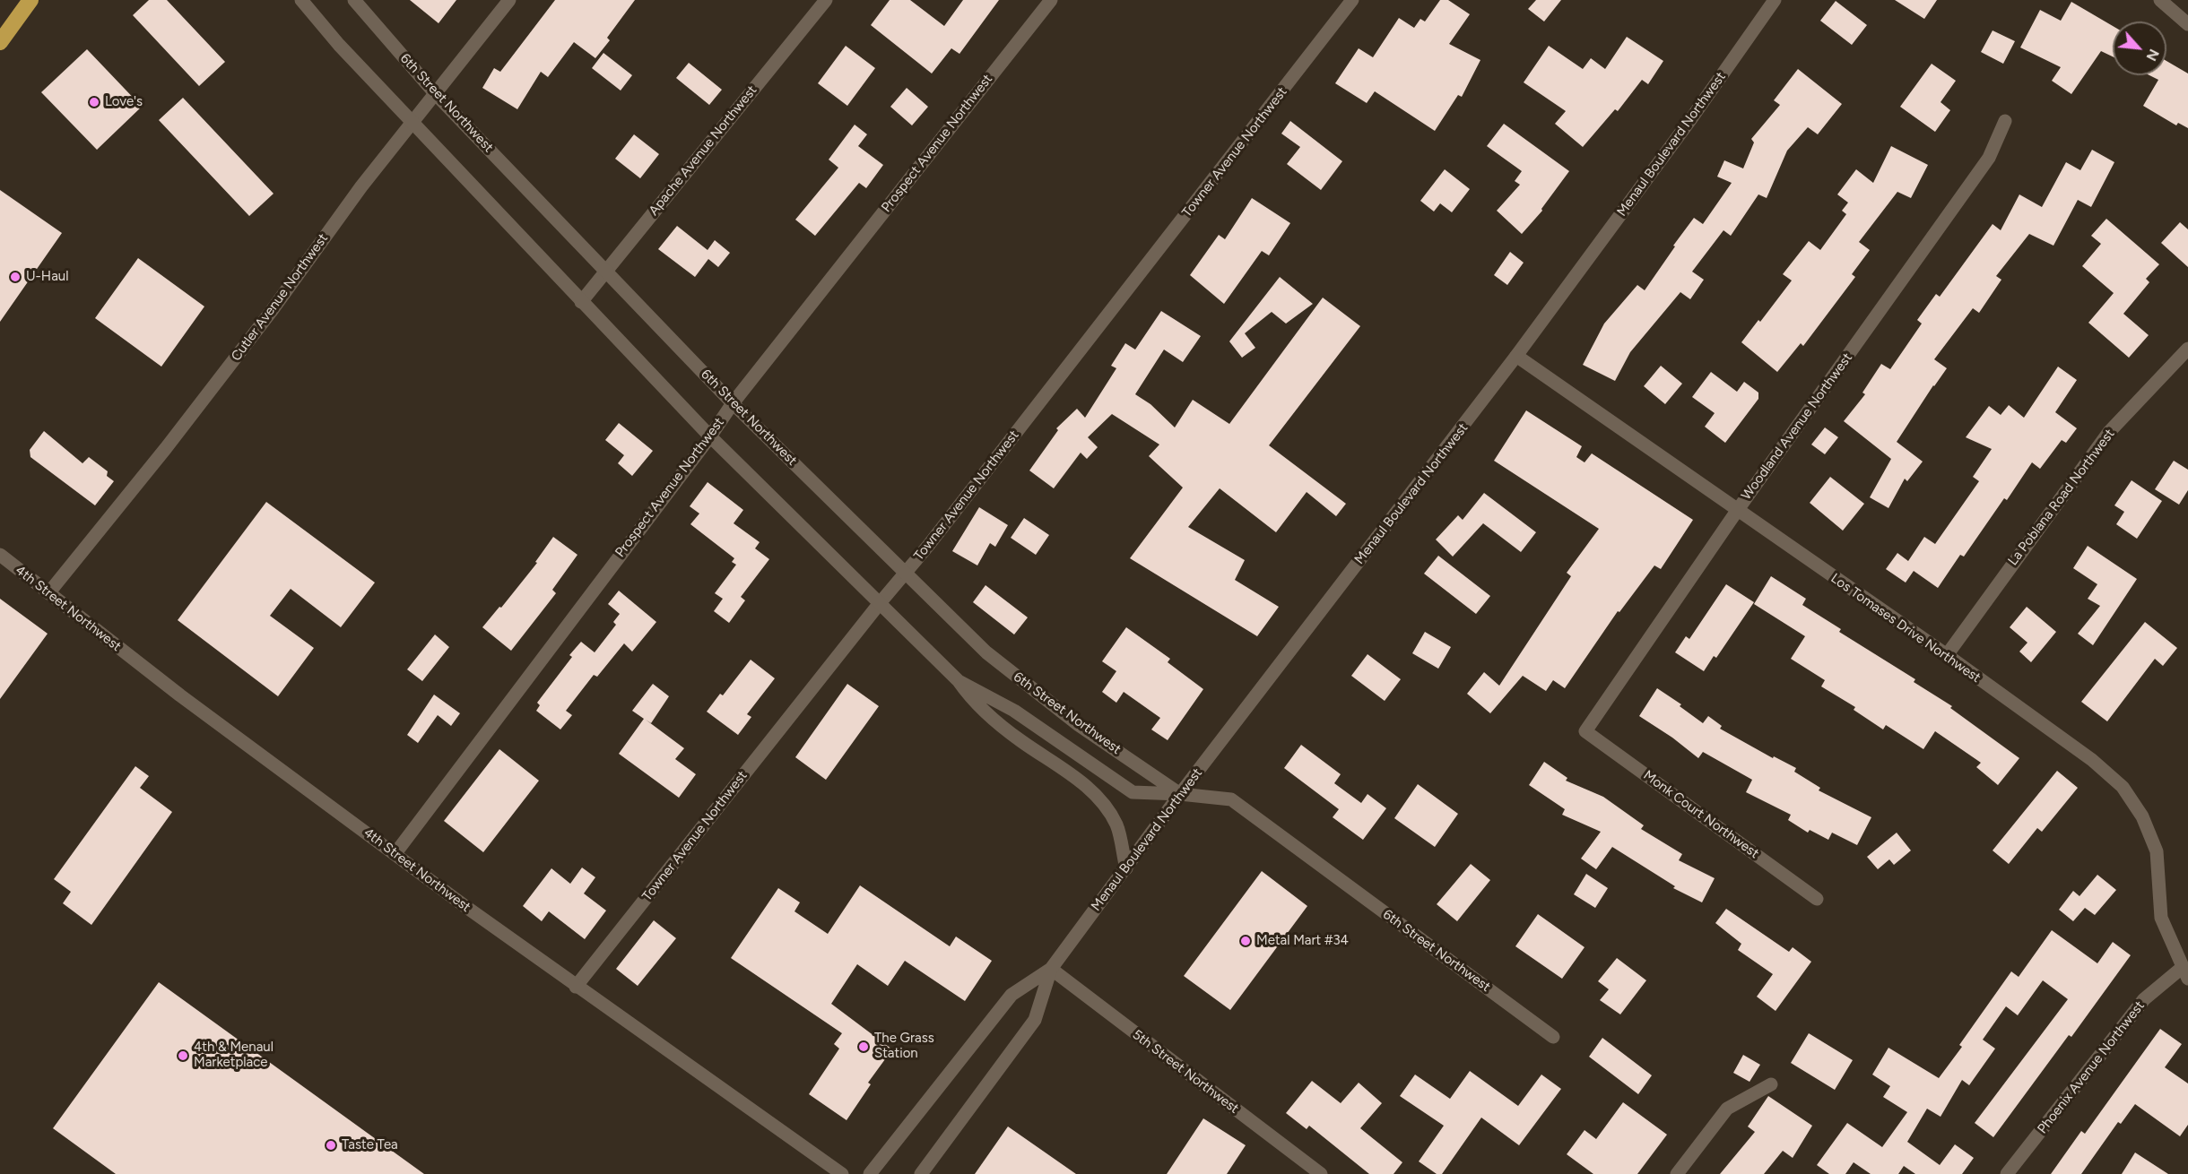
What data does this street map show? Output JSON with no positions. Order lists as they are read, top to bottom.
{
  "streets": {
    "street": [
      "6th Street Northwest",
      "Prospect Avenue Northwest",
      "Menaul Boulevard Northwest",
      "Apache Avenue Northwest",
      "Towner Avenue Northwest",
      "Cutler Avenue Northwest",
      "Woodland Avenue Northwest",
      "La Poblana Road Northwest",
      "4th Street Northwest",
      "Los Tomases Drive Northwest",
      "Monk Court Northwest",
      "Phoenix Avenue Northwest",
      "5th Street Northwest"
    ]
  },
  "crossings": [
    ["6th Street Northwest", "Prospect Avenue Northwest"],
    ["6th Street Northwest", "Menaul Boulevard Northwest"],
    ["6th Street Northwest", "Apache Avenue Northwest"],
    ["6th Street Northwest", "Towner Avenue Northwest"],
    ["6th Street Northwest", "Cutler Avenue Northwest"],
    ["Prospect Avenue Northwest", "4th Street Northwest"],
    ["Menaul Boulevard Northwest", "Los Tomases Drive Northwest"],
    ["Menaul Boulevard Northwest", "5th Street Northwest"],
    ["Towner Avenue Northwest", "4th Street Northwest"],
    ["Cutler Avenue Northwest", "4th Street Northwest"],
    ["Woodland Avenue Northwest", "Los Tomases Drive Northwest"],
    ["Woodland Avenue Northwest", "Monk Court Northwest"],
    ["La Poblana Road Northwest", "Los Tomases Drive Northwest"],
    ["Los Tomases Drive Northwest", "Phoenix Avenue Northwest"]
  ],
  "places": [
    "Love's",
    "U-Haul",
    "Metal Mart #34",
    "The Grass Station",
    "4th & Menaul Marketplace",
    "Taste Tea"
  ],
  "north": "bottom right"
}
